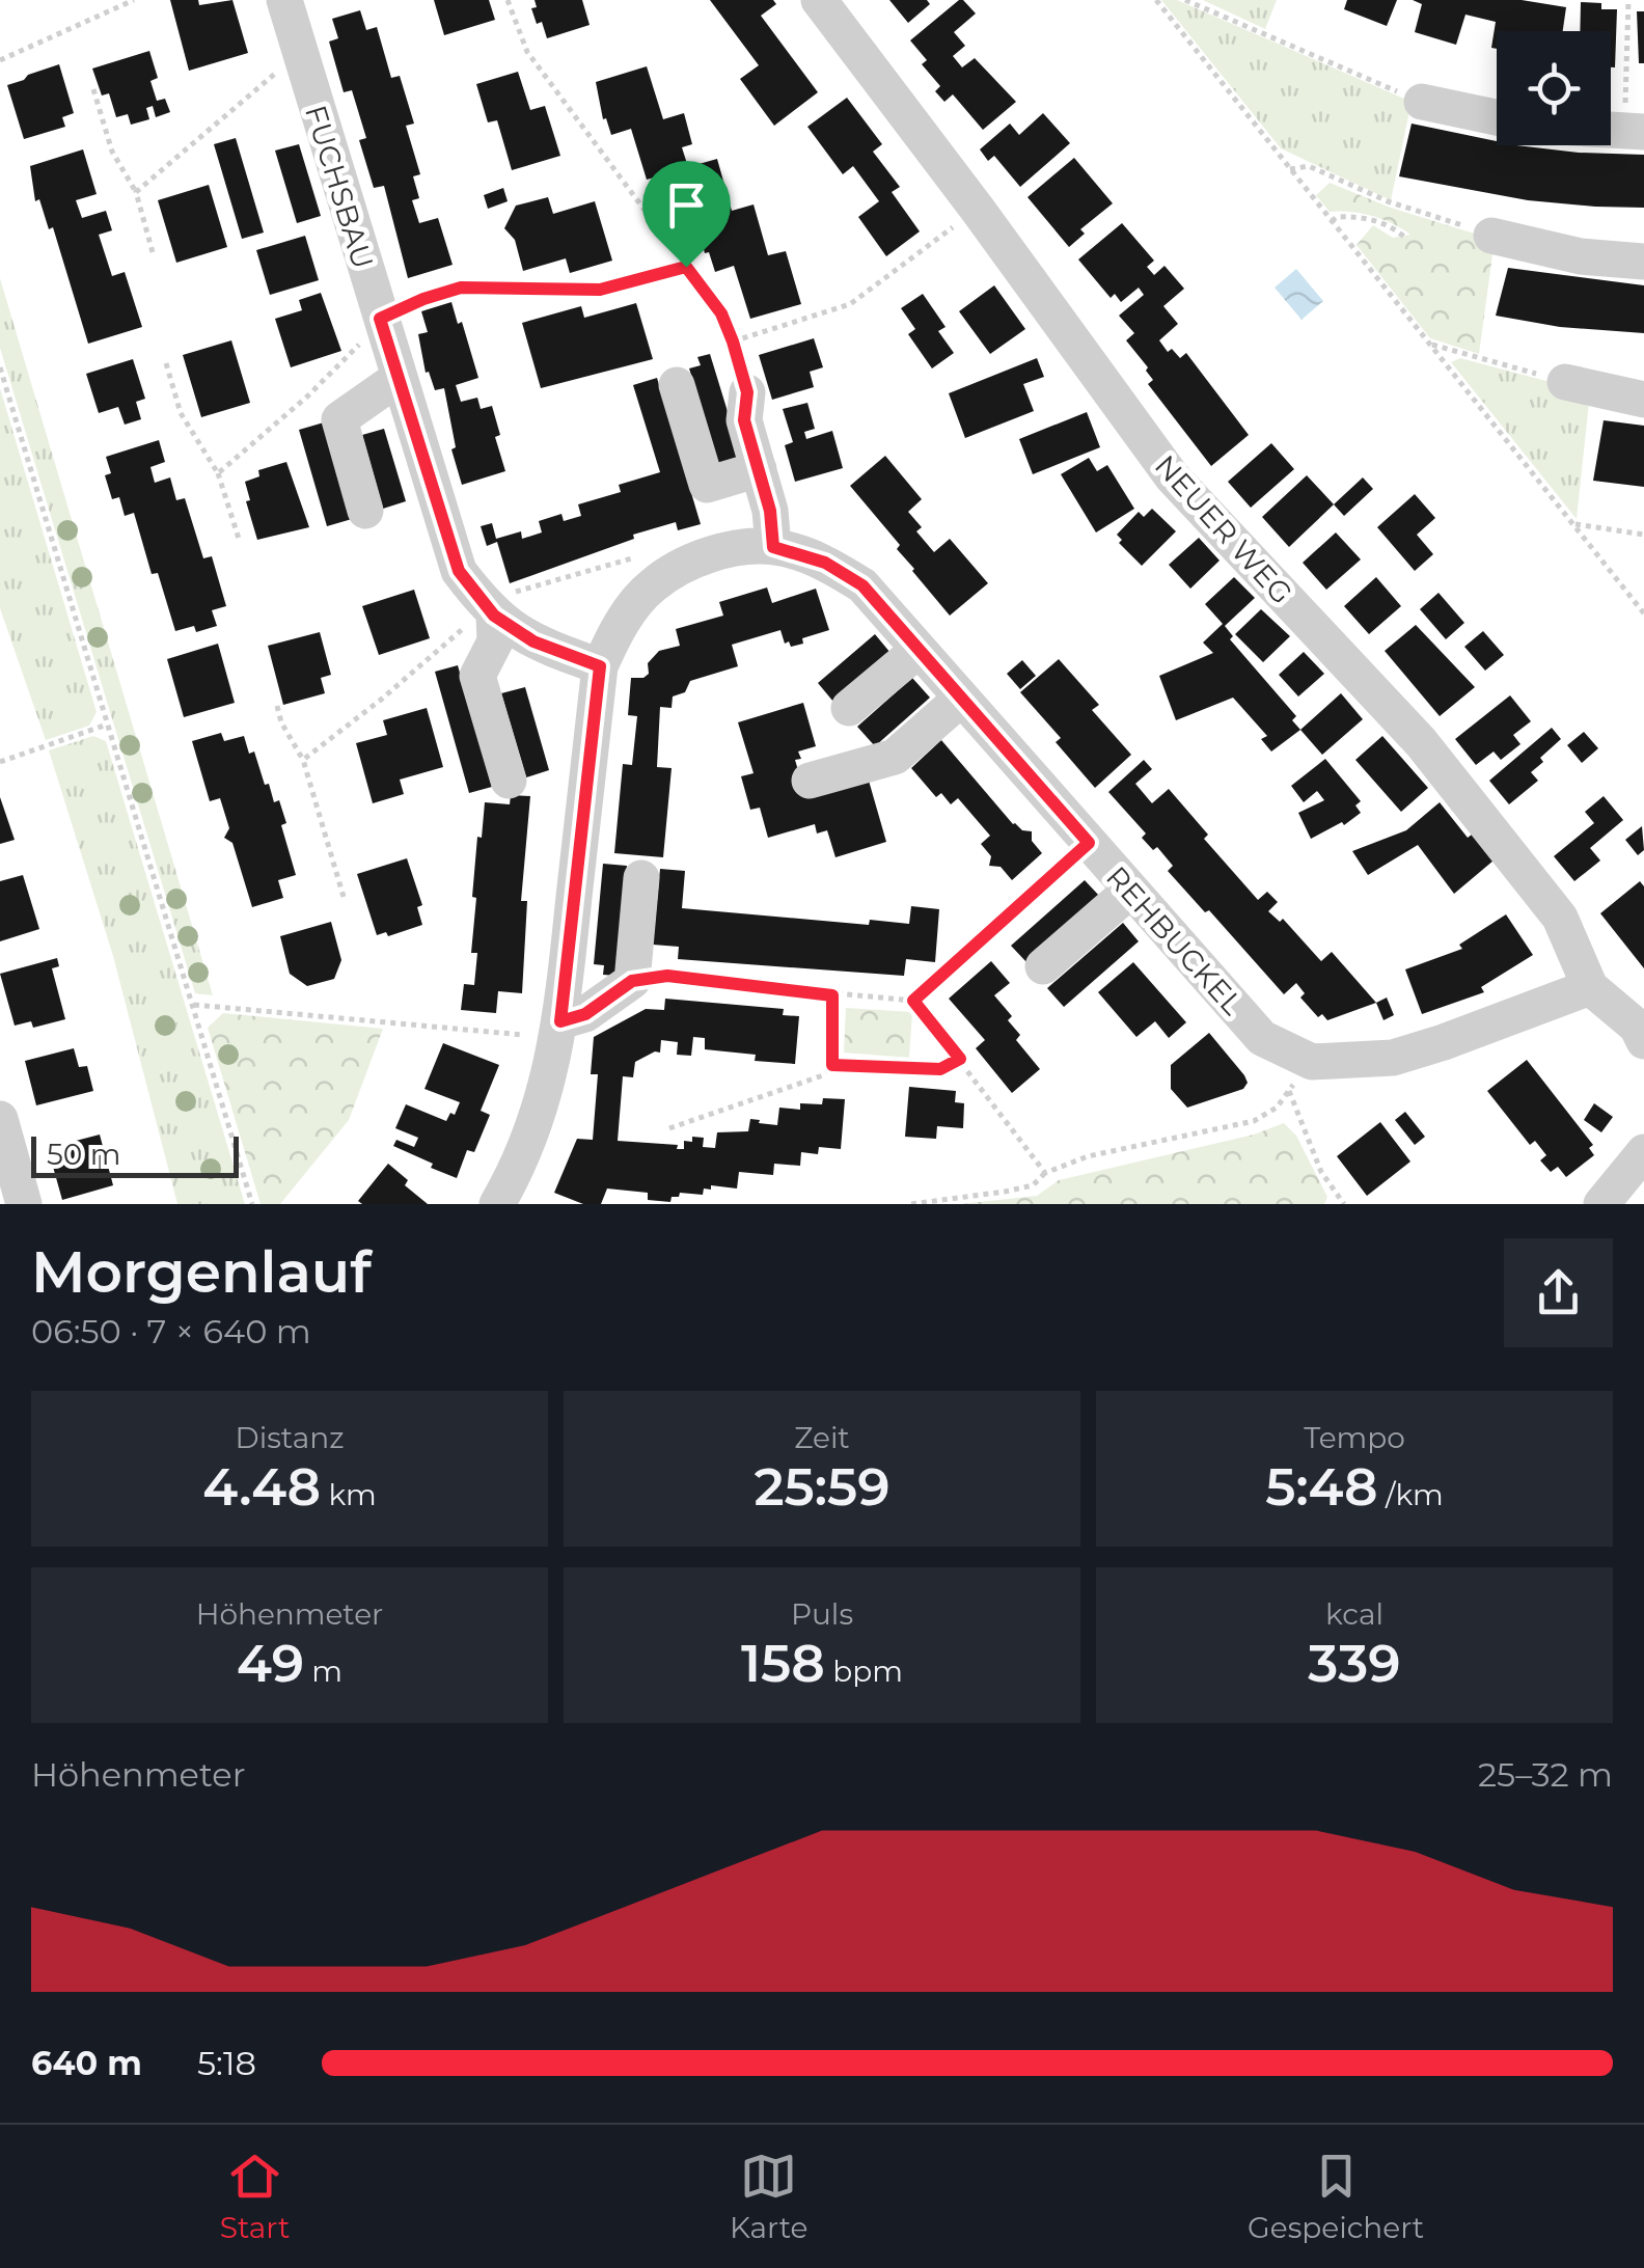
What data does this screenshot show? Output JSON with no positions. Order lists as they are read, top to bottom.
{
  "streets": {
    "street": ["FUCHSBAU", "NEUER WEG", "REHBUCKEL"]
  },
  "crossings": [
    ["FUCHSBAU", "REHBUCKEL"],
    ["NEUER WEG", "REHBUCKEL"]
  ],
  "scale_bar": "50 m",
  "page": {
    "scale": "50 m",
    "heading": ["Morgenlauf", "06:50 · 7 × 640 m"],
    "stats": [
      ["Distanz", "4.48 km"],
      ["Zeit", "25:59"],
      ["Tempo", "5:48 /km"],
      ["Höhenmeter", "49 m"],
      ["Puls", "158 bpm"],
      ["kcal", "339"]
    ],
    "chart": ["Höhenmeter", "25–32 m"],
    "list": [
      {
        "name": "640 m",
        "note": "5:18"
      }
    ],
    "tabs": ["Start", "Karte", "Gespeichert"]
  }
}
